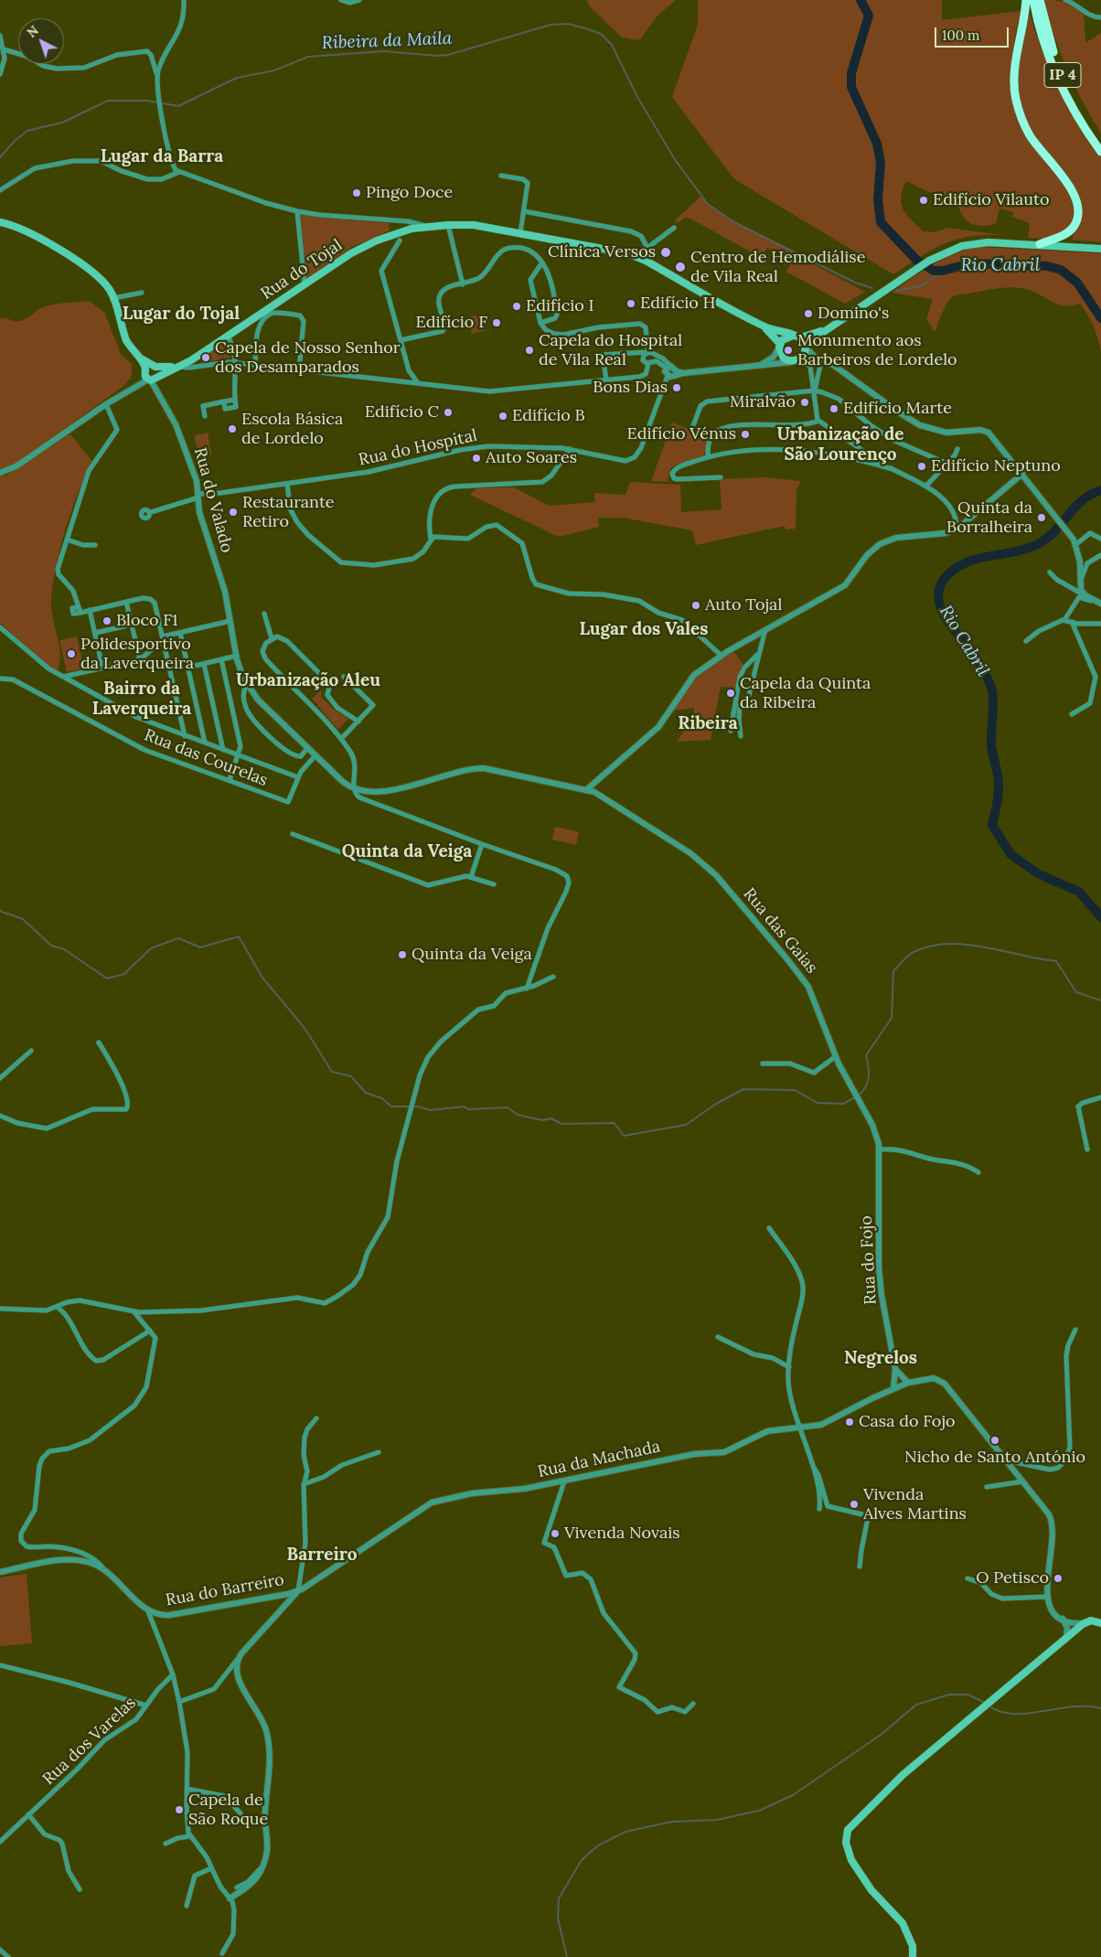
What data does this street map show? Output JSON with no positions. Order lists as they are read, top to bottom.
{
  "streets": {
    "highway": ["IP 4"],
    "main road": ["Rua do Tojal"],
    "street": [
      "Rua do Hospital",
      "Rua do Valado",
      "Rua das Courelas",
      "Rua das Gaias",
      "Rua do Fojo",
      "Rua da Machada",
      "Rua do Barreiro",
      "Rua dos Varelas"
    ]
  },
  "crossings": [
    ["Rua do Tojal", "Rua do Valado"],
    ["Rua do Hospital", "Rua do Valado"],
    ["Rua das Gaias", "Rua do Fojo"],
    ["Rua do Fojo", "Rua da Machada"],
    ["Rua da Machada", "Rua do Barreiro"]
  ],
  "districts": [
    "Lugar da Barra",
    "Lugar do Tojal",
    "Urbanização de São Lourenço",
    "Lugar dos Vales",
    "Urbanização Aleu",
    "Bairro da Laverqueira",
    "Ribeira",
    "Quinta da Veiga",
    "Negrelos",
    "Barreiro"
  ],
  "water": ["Ribeira da Maíla", "Rio Cabril"],
  "places": [
    "Pingo Doce",
    "Edifício Vilauto",
    "Clínica Versos",
    "Centro de Hemodiálise de Vila Real",
    "Edifício H",
    "Edifício I",
    "Domino's",
    "Edifício F",
    "Capela do Hospital de Vila Real",
    "Monumento aos Barbeiros de Lordelo",
    "Capela de Nosso Senhor dos Desamparados",
    "Bons Dias",
    "Miralvão",
    "Edifício Marte",
    "Edifício C",
    "Edifício B",
    "Escola Básica de Lordelo",
    "Edifício Vénus",
    "Auto Soares",
    "Edifício Neptuno",
    "Restaurante Retiro",
    "Quinta da Borralheira",
    "Auto Tojal",
    "Bloco F1",
    "Polidesportivo da Laverqueira",
    "Capela da Quinta da Ribeira",
    "Quinta da Veiga",
    "Casa do Fojo",
    "Nicho de Santo António",
    "Vivenda Alves Martins",
    "Vivenda Novais",
    "O Petisco",
    "Capela de São Roque"
  ],
  "scale_bar": "100 m",
  "north": "top left"
}
